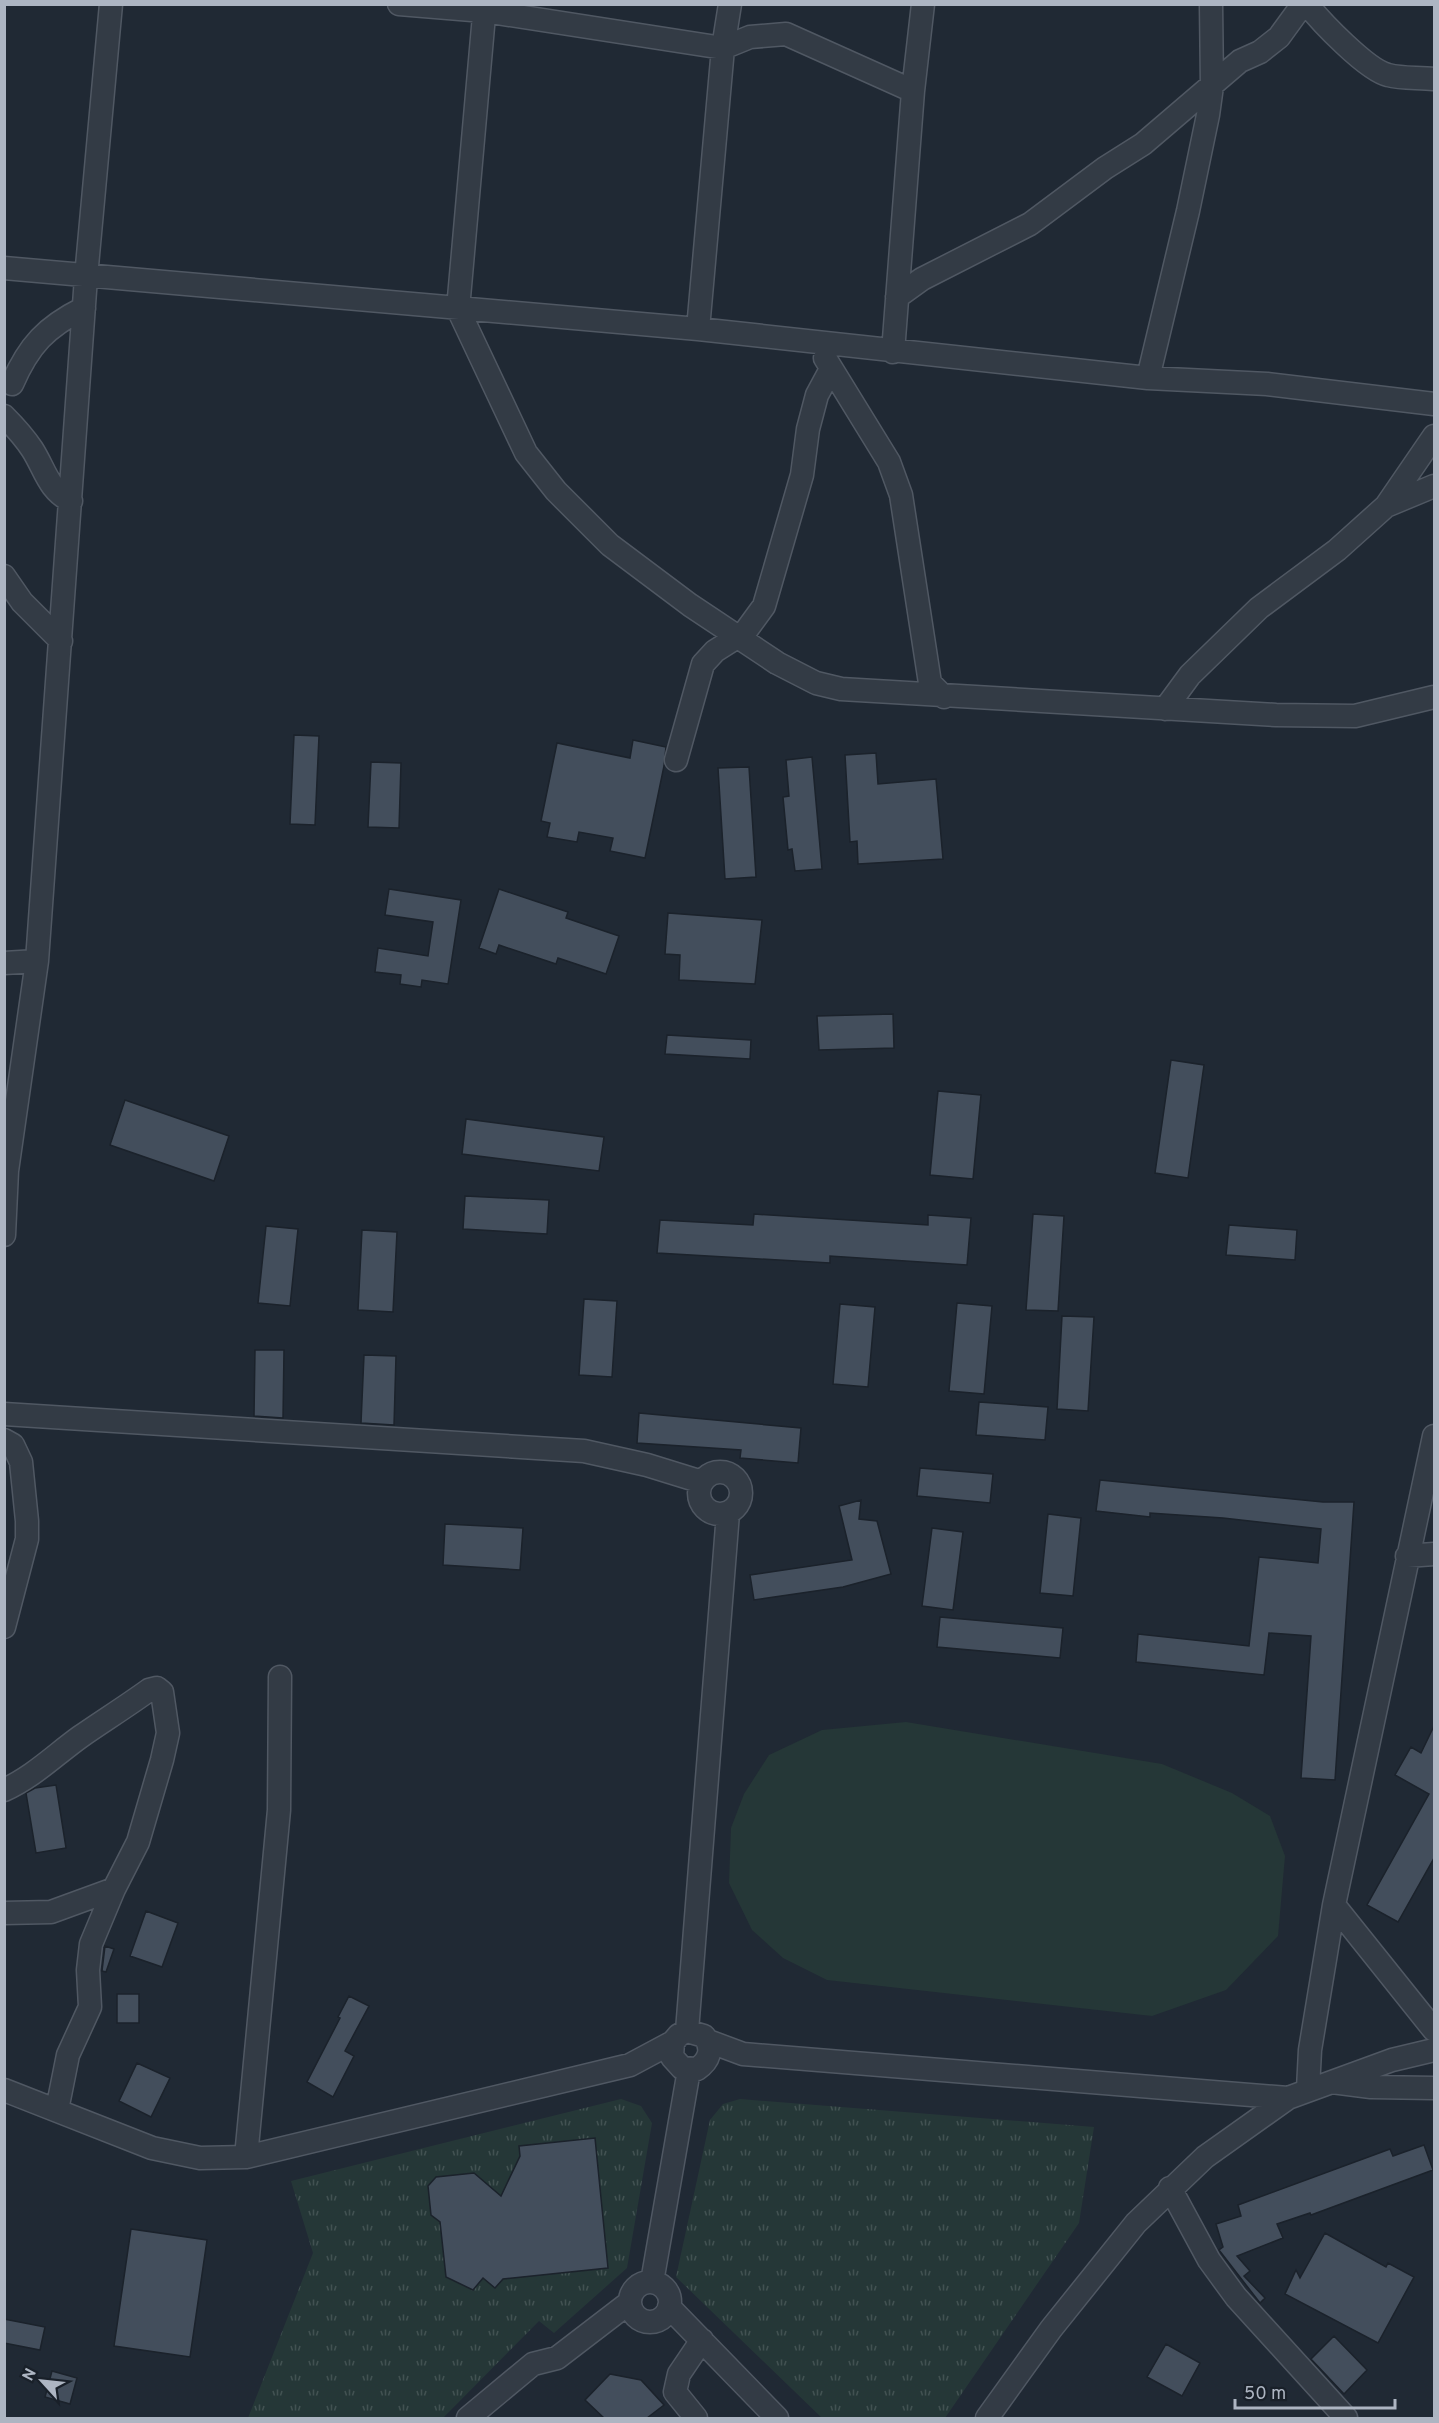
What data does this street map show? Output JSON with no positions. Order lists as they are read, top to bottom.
{
  "scale_bar": "50 m",
  "north": "top left"
}
